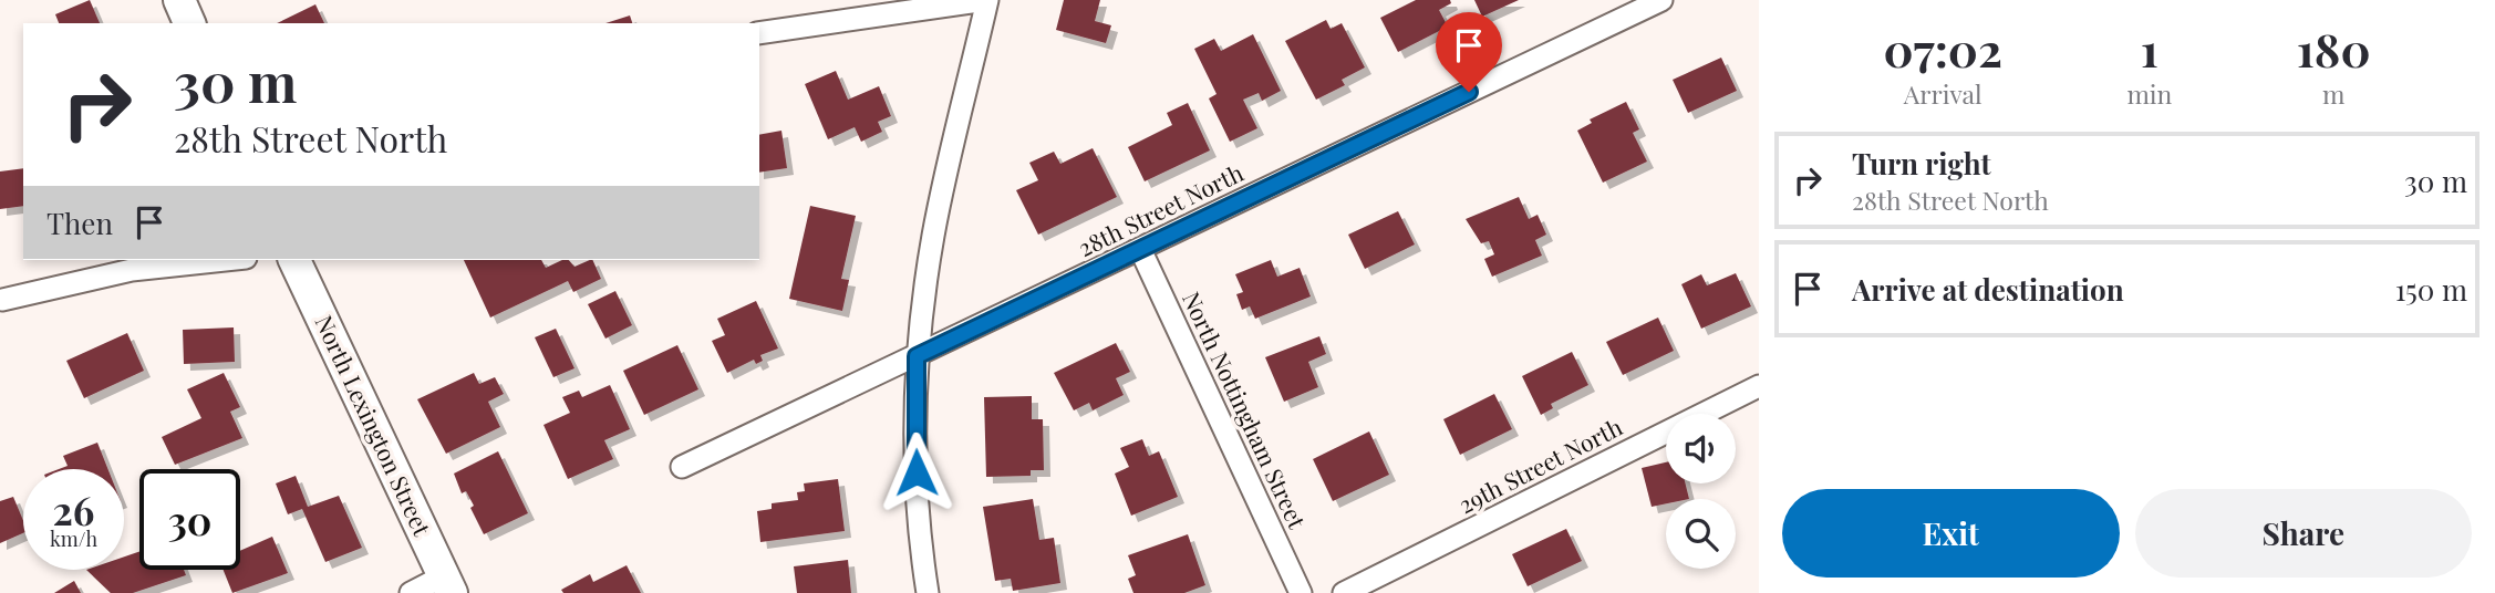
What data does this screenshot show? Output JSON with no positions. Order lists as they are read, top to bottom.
{
  "streets": {
    "street": [
      "28th Street North",
      "North Nottingham Street",
      "North Lexington Street",
      "29th Street North"
    ]
  },
  "crossings": [
    ["28th Street North", "North Nottingham Street"]
  ],
  "page": {
    "eta": [
      "07:02",
      "Arrival",
      "1",
      "min",
      "180",
      "m"
    ],
    "turn": ["30 m", "28th Street North"],
    "list": [
      {
        "name": "Turn right",
        "note": "28th Street North",
        "value": "30 m"
      },
      {
        "name": "Arrive at destination",
        "value": "150 m"
      }
    ],
    "then": "Then",
    "speed": "26 km/h",
    "limit": "30",
    "buttons": ["Exit", "Share"]
  }
}
